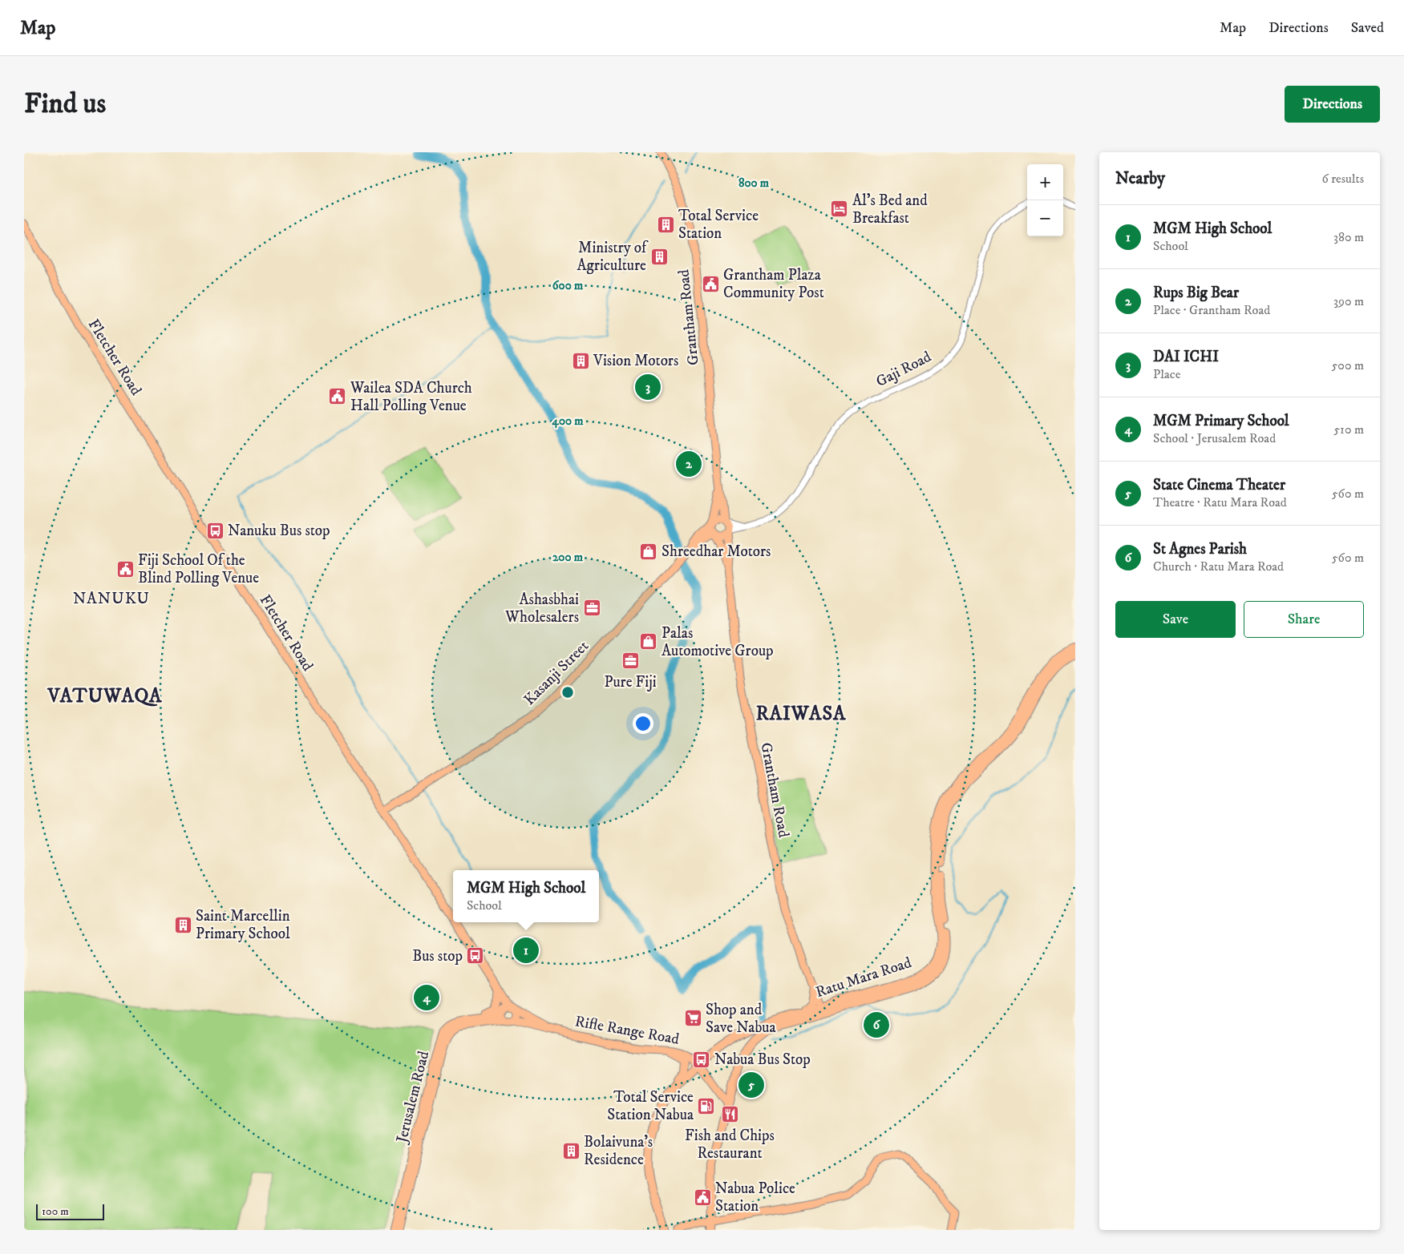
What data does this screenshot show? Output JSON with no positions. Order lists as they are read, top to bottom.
{
  "streets": {
    "highway": ["Ratu Mara Road"],
    "main road": [
      "Grantham Road",
      "Fletcher Road",
      "Kasanji Street",
      "Rifle Range Road",
      "Jerusalem Road"
    ],
    "street": ["Gaji Road"]
  },
  "crossings": [
    ["Grantham Road", "Gaji Road"],
    ["Grantham Road", "Kasanji Street"],
    ["Grantham Road", "Ratu Mara Road"],
    ["Fletcher Road", "Kasanji Street"],
    ["Fletcher Road", "Rifle Range Road"],
    ["Fletcher Road", "Jerusalem Road"],
    ["Gaji Road", "Kasanji Street"],
    ["Ratu Mara Road", "Rifle Range Road"],
    ["Rifle Range Road", "Jerusalem Road"]
  ],
  "districts": ["NANUKU", "VATUWAQA", "RAIWASA"],
  "places": {
    "hotel": ["Al's Bed and Breakfast"],
    "building": [
      "Total Service Station",
      "Ministry of Agriculture",
      "Vision Motors",
      "Saint Marcellin Primary School",
      "Bolaivuna's Residence"
    ],
    "public building": [
      "Grantham Plaza Community Post",
      "Wailea SDA Church Hall Polling Venue",
      "Fiji School Of the Blind Polling Venue",
      "Nabua Police Station"
    ],
    "bus stop": ["Nanuku Bus stop", "Bus stop", "Nabua Bus Stop"],
    "shop": ["Shreedhar Motors", "Palas Automotive Group"],
    "office": ["Ashasbhai Wholesalers", "Pure Fiji"],
    "supermarket": ["Shop and Save Nabua"],
    "fuel station": ["Total Service Station Nabua"],
    "restaurant": ["Fish and Chips Restaurant"]
  },
  "scale_bar": "100 m",
  "page": {
    "header": "Map",
    "nav": ["Map", "Directions", "Saved"],
    "buttons": [
      "Directions",
      ["Save", "Share"]
    ],
    "title": "Find us",
    "heading": ["Nearby", "6 results"],
    "map_buttons": ["+", "−"],
    "list": [
      {
        "mark": "1",
        "name": "MGM High School",
        "note": "School",
        "value": "380 m"
      },
      {
        "mark": "2",
        "name": "Rups Big Bear",
        "note": "Place · Grantham Road",
        "value": "390 m"
      },
      {
        "mark": "3",
        "name": "DAI ICHI",
        "note": "Place",
        "value": "500 m"
      },
      {
        "mark": "4",
        "name": "MGM Primary School",
        "note": "School · Jerusalem Road",
        "value": "510 m"
      },
      {
        "mark": "5",
        "name": "State Cinema Theater",
        "note": "Theatre · Ratu Mara Road",
        "value": "560 m"
      },
      {
        "mark": "6",
        "name": "St Agnes Parish",
        "note": "Church · Ratu Mara Road",
        "value": "560 m"
      }
    ],
    "pins": [
      "3",
      "2",
      "1",
      "4",
      "6",
      "5"
    ],
    "popup": ["MGM High School", "School"],
    "scale": "100 m"
  },
  "rings": [
    "800 m",
    "600 m",
    "400 m",
    "200 m"
  ]
}
